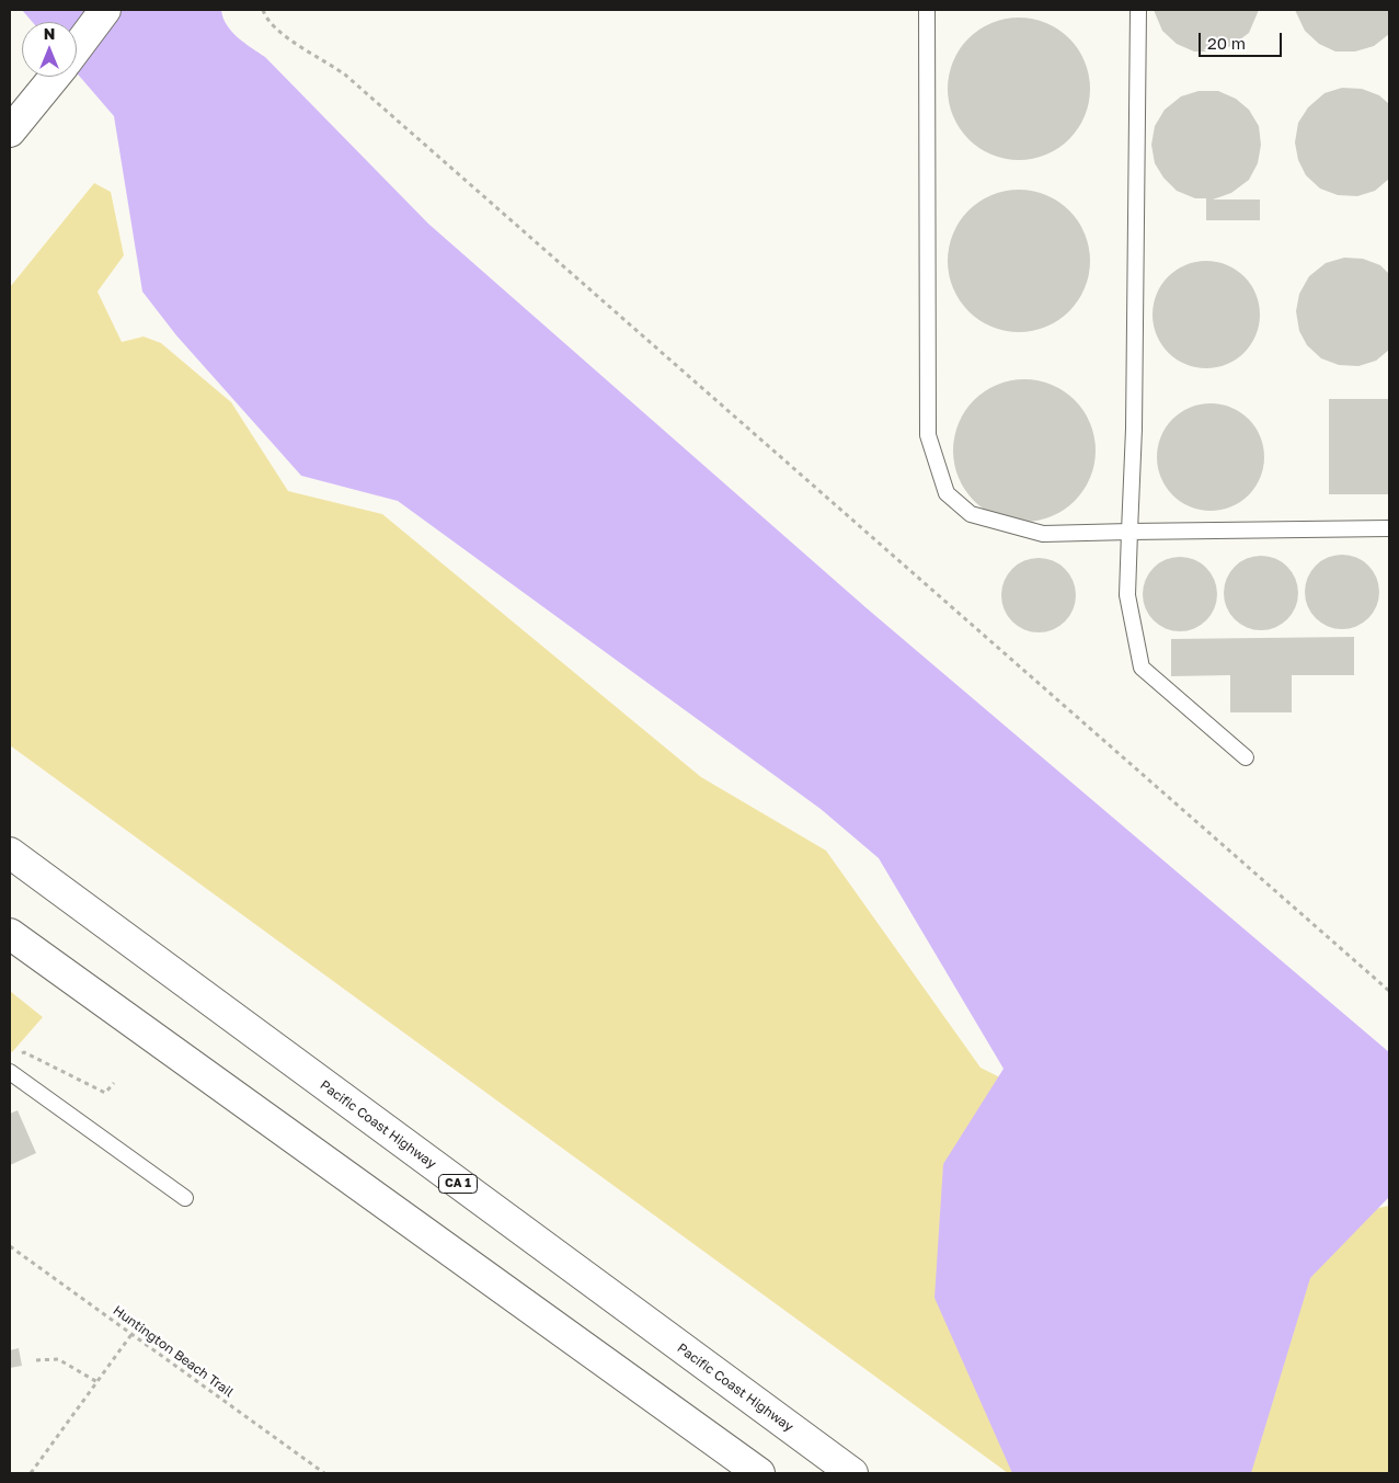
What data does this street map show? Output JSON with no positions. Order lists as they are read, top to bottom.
{
  "streets": {
    "main road": ["Pacific Coast Highway", "CA 1"],
    "path": ["Huntington Beach Trail"]
  },
  "scale_bar": "20 m",
  "north": "top"
}
